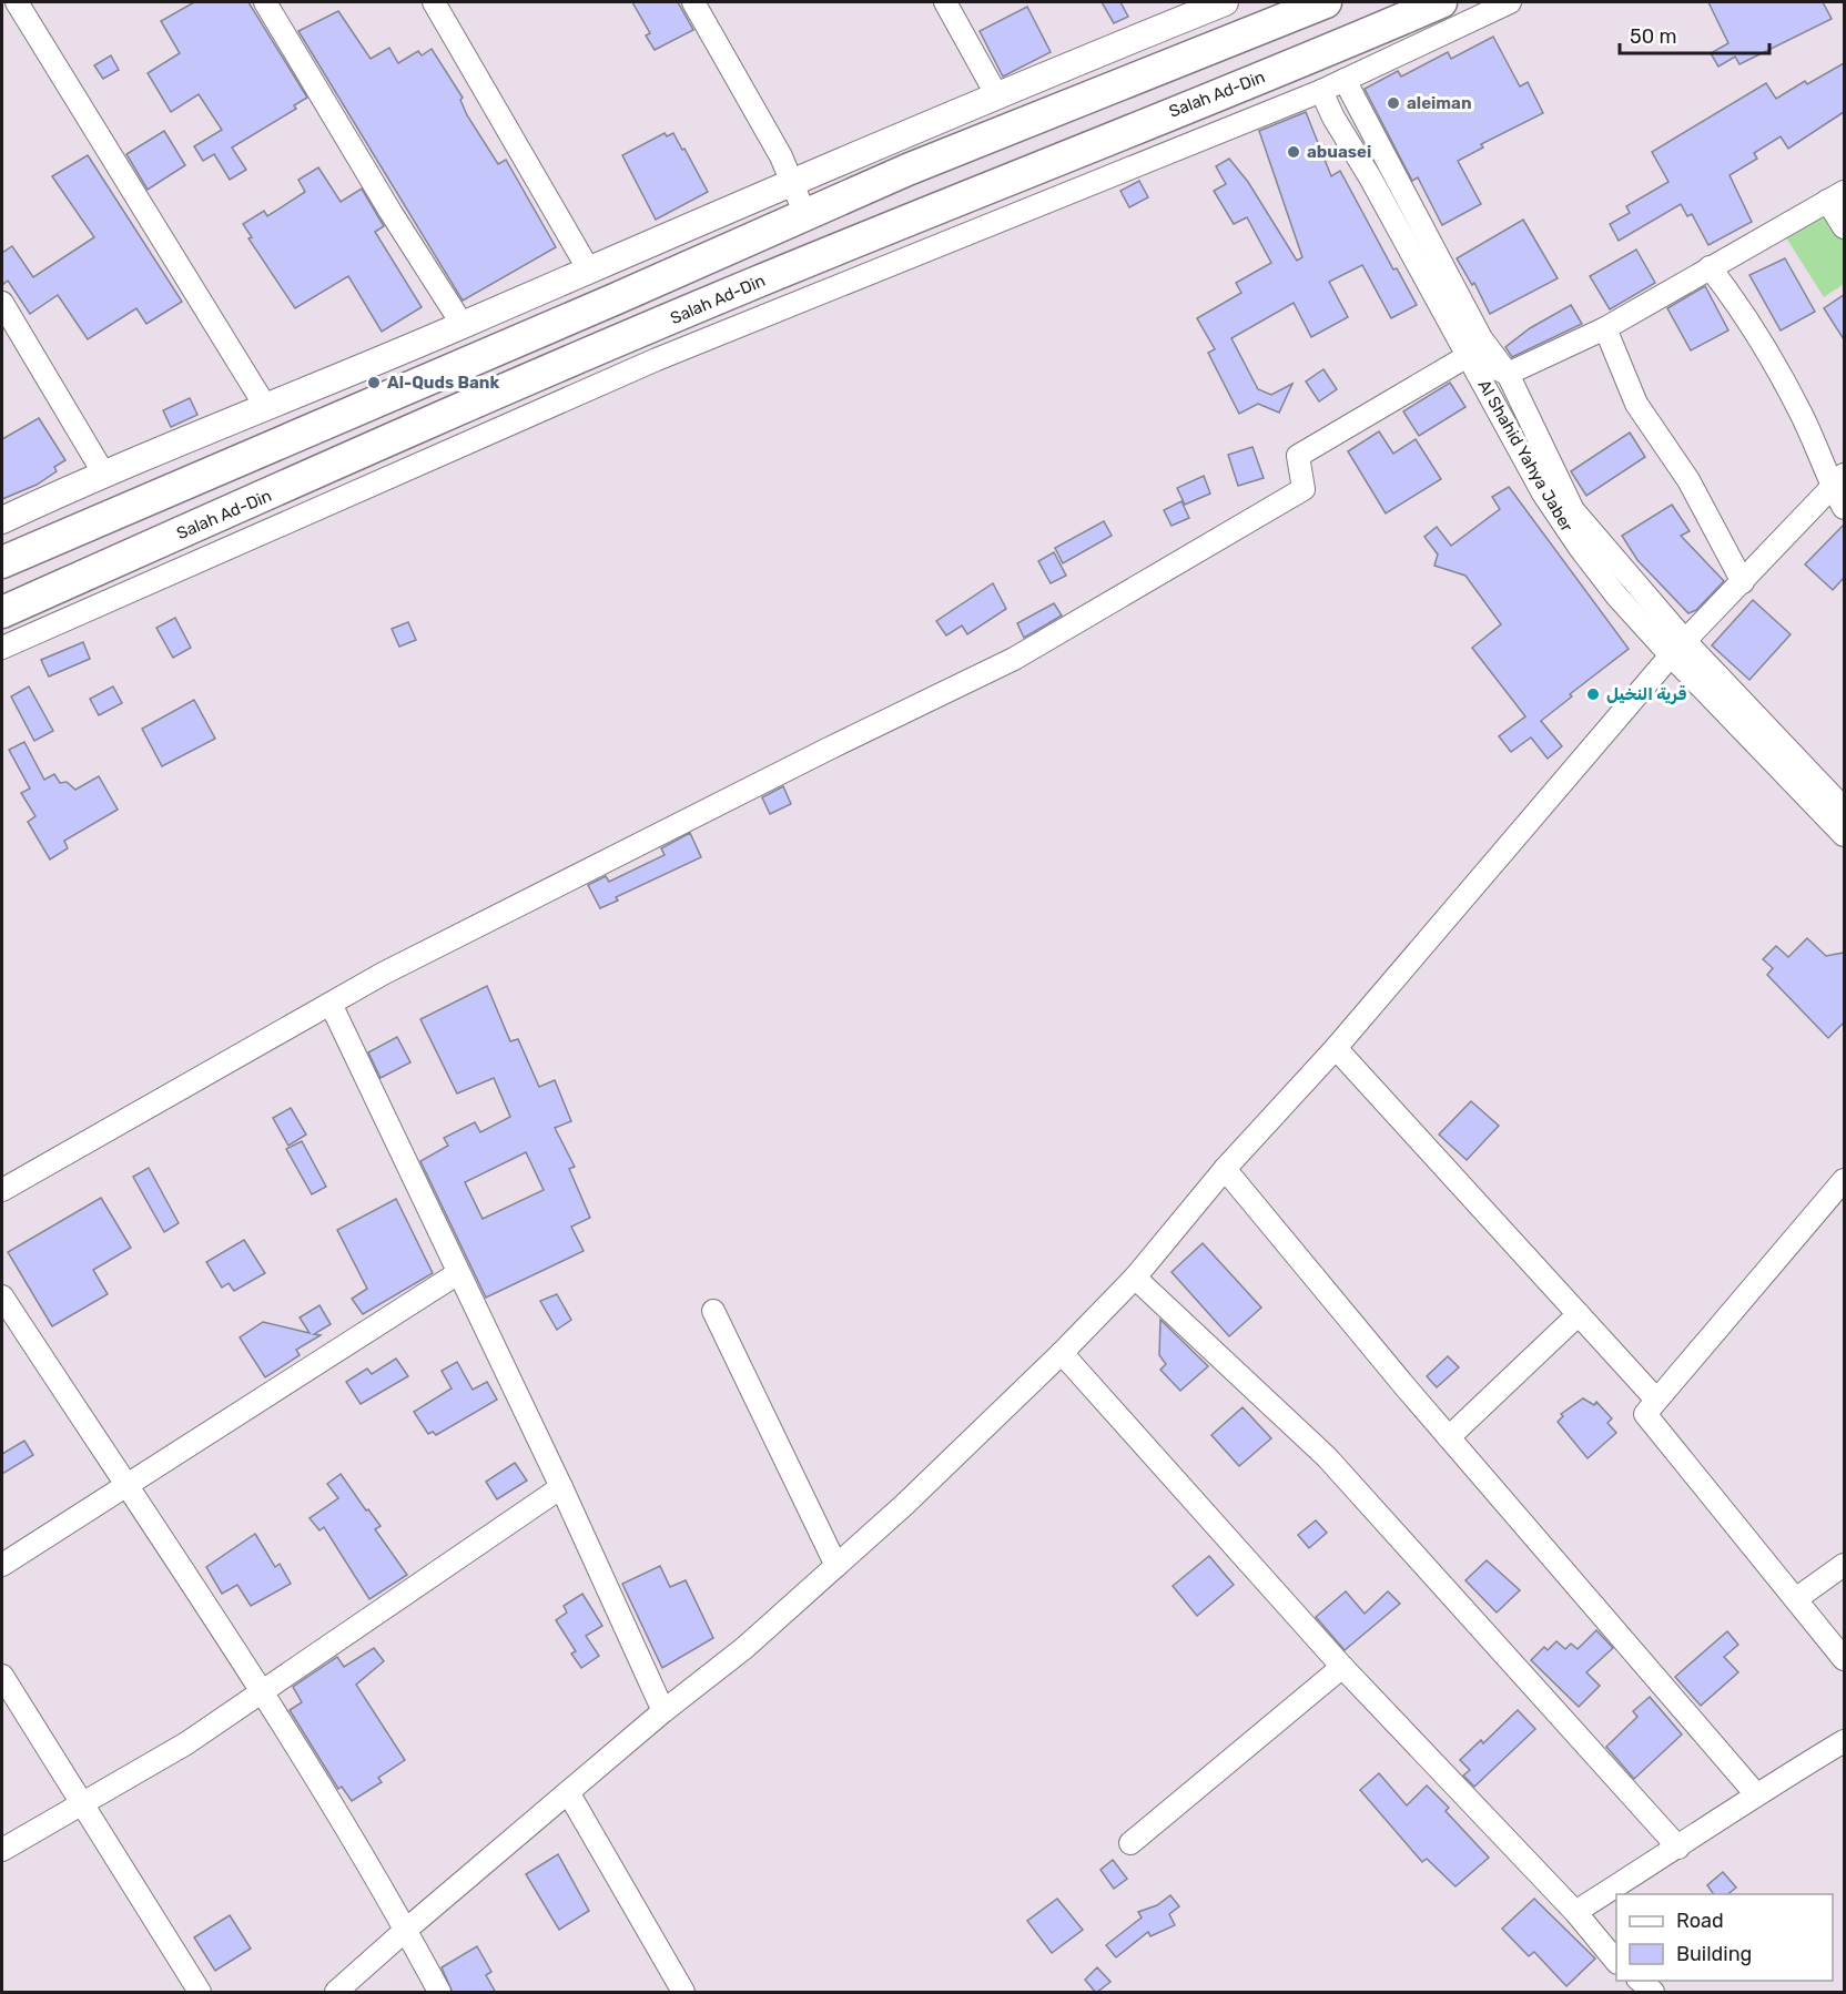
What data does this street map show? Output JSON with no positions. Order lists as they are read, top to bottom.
{
  "streets": {
    "highway": ["Salah Ad-Din"],
    "street": ["Al Shahid Yahya Jaber"]
  },
  "places": [
    "aleiman",
    "abuasei",
    "Al-Quds Bank",
    "قرية النخيل"
  ],
  "legend": ["Road", "Building"],
  "scale_bar": "50 m"
}
